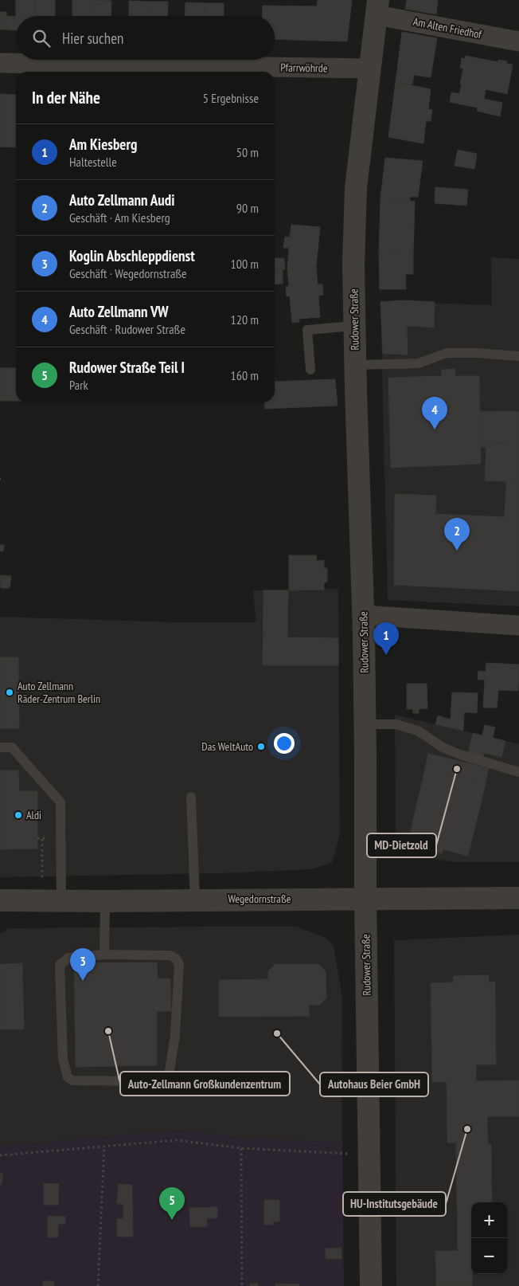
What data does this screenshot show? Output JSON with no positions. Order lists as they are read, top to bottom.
{
  "streets": {
    "street": [
      "Am Alten Friedhof",
      "Pfarrwöhrde",
      "Rudower Straße",
      "Wegedornstraße"
    ]
  },
  "crossings": [
    ["Am Alten Friedhof", "Rudower Straße"],
    ["Pfarrwöhrde", "Rudower Straße"],
    ["Rudower Straße", "Wegedornstraße"]
  ],
  "places": [
    "Auto Zellmann Räder-Zentrum Berlin",
    "Das WeltAuto",
    "MD-Dietzold",
    "Aldi",
    "Auto-Zellmann Großkundenzentrum",
    "Autohaus Beier GmbH",
    "HU-Institutsgebäude"
  ],
  "page": {
    "search": "Hier suchen",
    "heading": ["In der Nähe", "5 Ergebnisse"],
    "list": [
      {
        "mark": "1",
        "name": "Am Kiesberg",
        "note": "Haltestelle",
        "value": "50 m"
      },
      {
        "mark": "2",
        "name": "Auto Zellmann Audi",
        "note": "Geschäft · Am Kiesberg",
        "value": "90 m"
      },
      {
        "mark": "3",
        "name": "Koglin Abschleppdienst",
        "note": "Geschäft · Wegedornstraße",
        "value": "100 m"
      },
      {
        "mark": "4",
        "name": "Auto Zellmann VW",
        "note": "Geschäft · Rudower Straße",
        "value": "120 m"
      },
      {
        "mark": "5",
        "name": "Rudower Straße Teil I",
        "note": "Park",
        "value": "160 m"
      }
    ],
    "pins": [
      "4",
      "2",
      "1",
      "3",
      "5"
    ],
    "map_buttons": ["+", "−"]
  }
}
